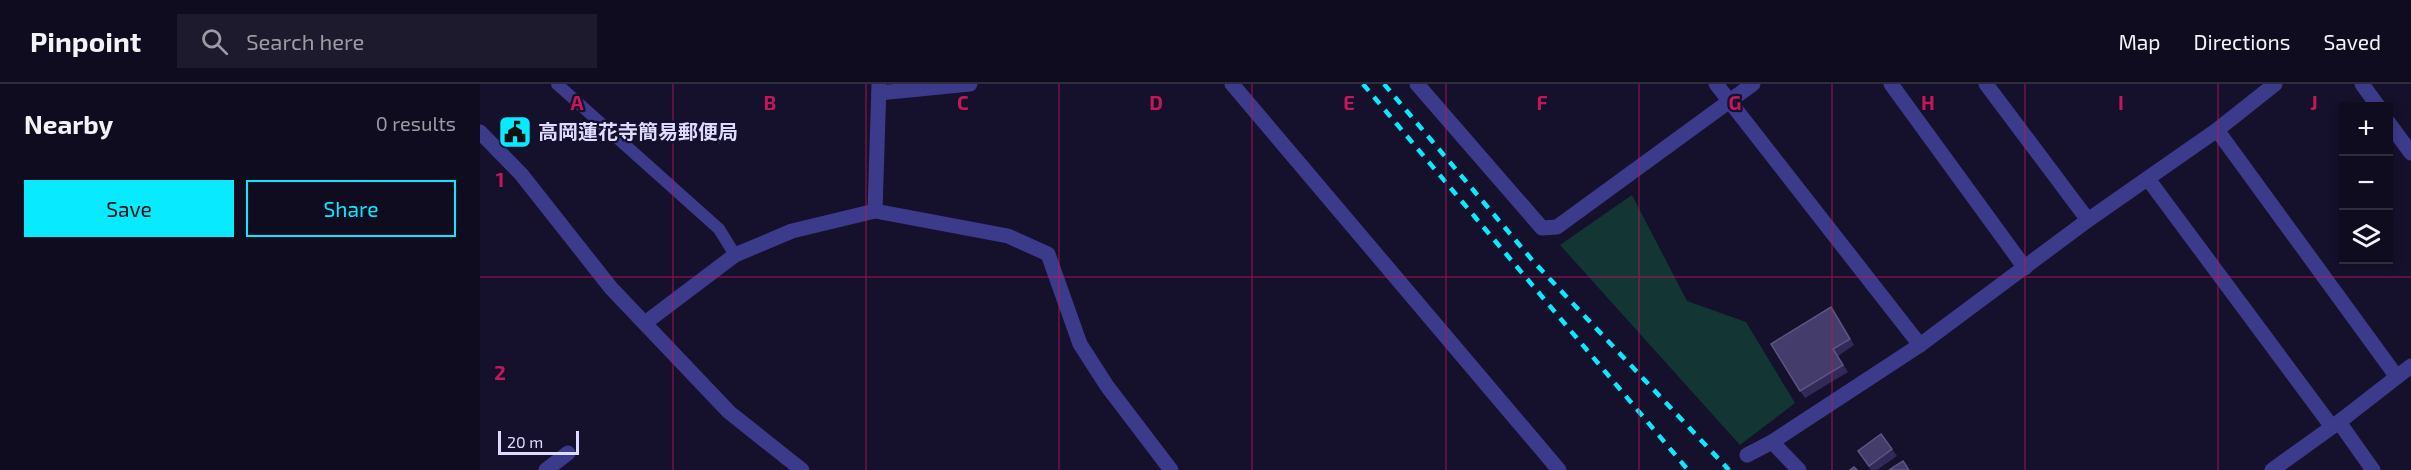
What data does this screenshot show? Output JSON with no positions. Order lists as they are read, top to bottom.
{
  "places": {
    "public building": ["高岡蓮花寺簡易郵便局"]
  },
  "scale_bar": "20 m",
  "page": {
    "header": "Pinpoint",
    "search": "Search here",
    "nav": ["Map", "Directions", "Saved"],
    "heading": ["Nearby", "0 results"],
    "map_buttons": ["+", "−"],
    "buttons": ["Save", "Share"],
    "scale": "20 m"
  },
  "grid": {
    "columns": [
      "A",
      "B",
      "C",
      "D",
      "E",
      "F",
      "G",
      "H",
      "I",
      "J"
    ],
    "rows": ["1", "2"]
  }
}
